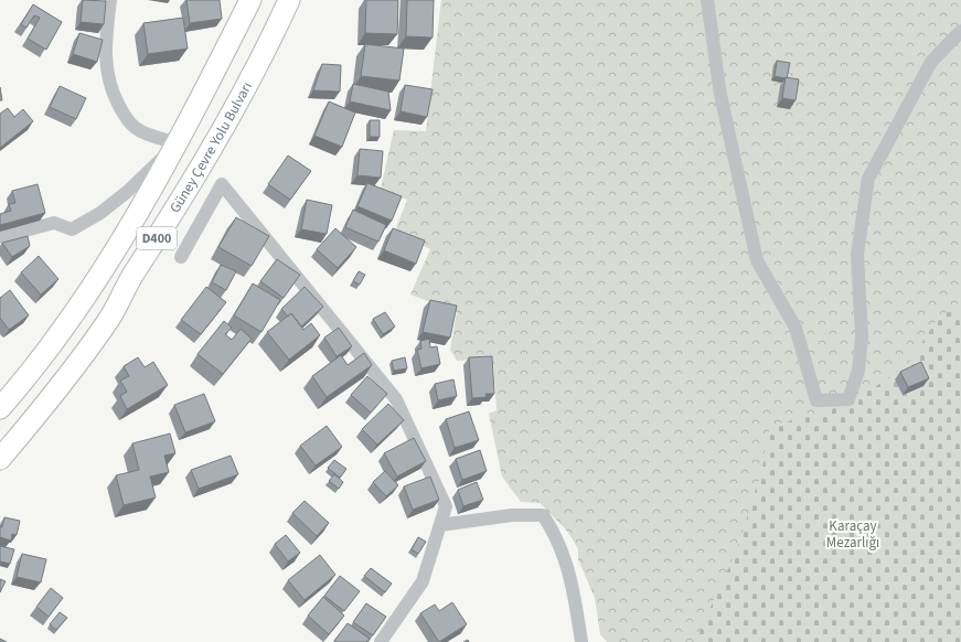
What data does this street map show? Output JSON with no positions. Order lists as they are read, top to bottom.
{
  "streets": {
    "highway": ["Güney Çevre Yolu Bulvarı", "D400"]
  },
  "parks": ["Karaçay Mezarlığı"]
}
